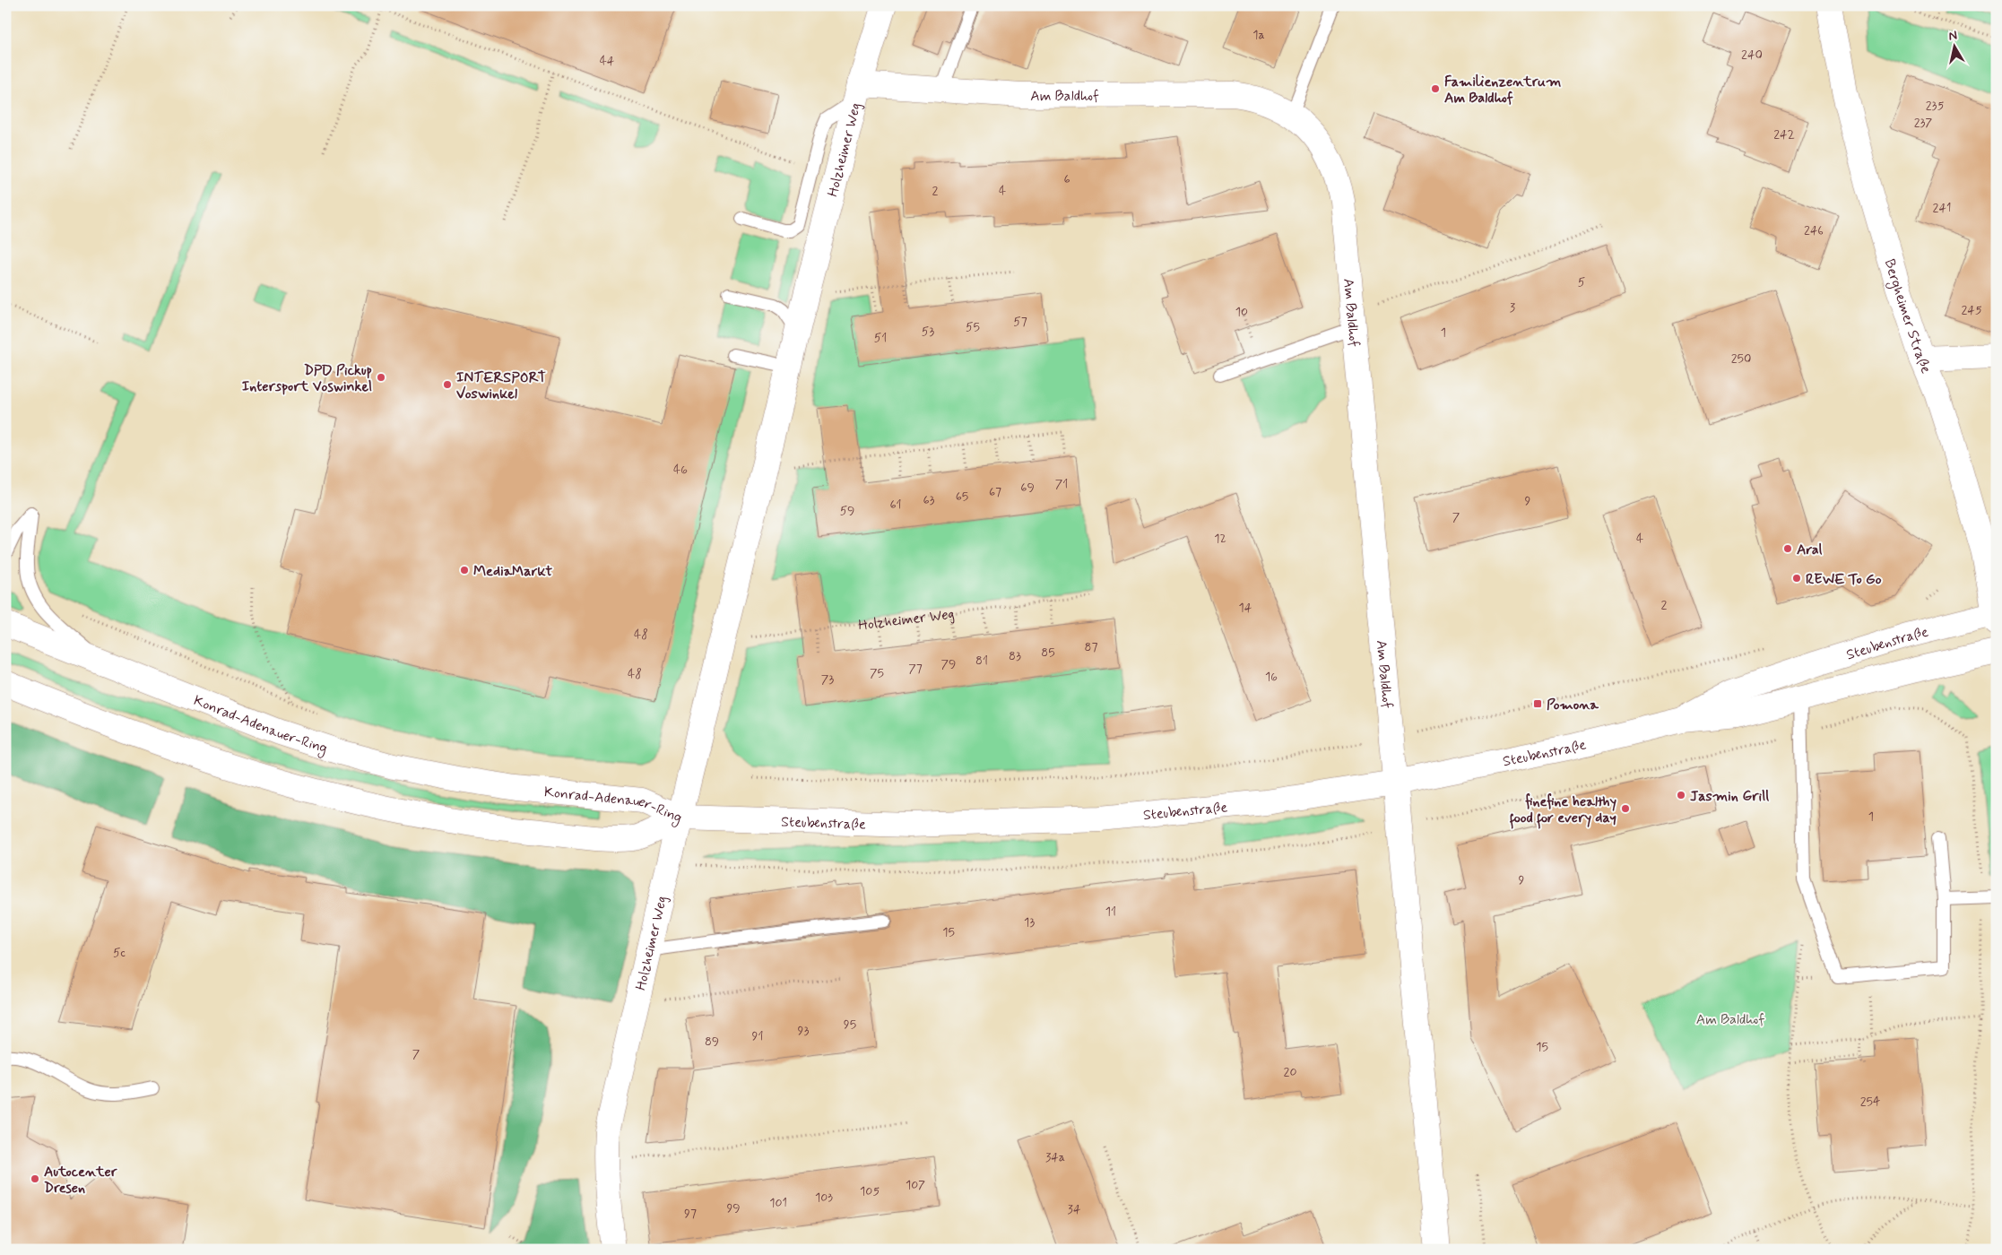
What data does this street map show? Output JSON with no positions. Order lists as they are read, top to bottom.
{
  "streets": {
    "main road": [
      "Am Baldhof",
      "Holzheimer Weg",
      "Bergheimer Straße",
      "Steubenstraße",
      "Konrad-Adenauer-Ring"
    ]
  },
  "crossings": [
    ["Am Baldhof", "Holzheimer Weg"],
    ["Am Baldhof", "Steubenstraße"],
    ["Holzheimer Weg", "Steubenstraße"],
    ["Holzheimer Weg", "Konrad-Adenauer-Ring"],
    ["Bergheimer Straße", "Steubenstraße"],
    ["Steubenstraße", "Konrad-Adenauer-Ring"]
  ],
  "parks": ["Am Baldhof"],
  "places": {
    "other": [
      "Familienzentrum Am Baldhof",
      "DPD Pickup Intersport Voswinkel",
      "INTERSPORT Voswinkel",
      "Aral",
      "MediaMarkt",
      "REWE To Go",
      "Jasmin Grill",
      "finefine healthy food for every day",
      "Autocenter Dresen"
    ],
    "transit": ["Pomona"]
  },
  "house_numbers": [
    "1a",
    "240",
    "44",
    "235",
    "237",
    "242",
    "6",
    "2",
    "4",
    "241",
    "246",
    "5",
    "3",
    "245",
    "10",
    "57",
    "55",
    "53",
    "1",
    "51",
    "250",
    "46",
    "71",
    "69",
    "67",
    "65",
    "63",
    "9",
    "61",
    "59",
    "7",
    "12",
    "4",
    "2",
    "14",
    "48",
    "87",
    "85",
    "83",
    "81",
    "79",
    "77",
    "75",
    "48",
    "16",
    "73",
    "1",
    "9",
    "11",
    "13",
    "15",
    "5c",
    "95",
    "93",
    "91",
    "89",
    "15",
    "7",
    "20",
    "254",
    "34a",
    "107",
    "105",
    "103",
    "101",
    "99",
    "34",
    "97"
  ],
  "north": "top"
}
